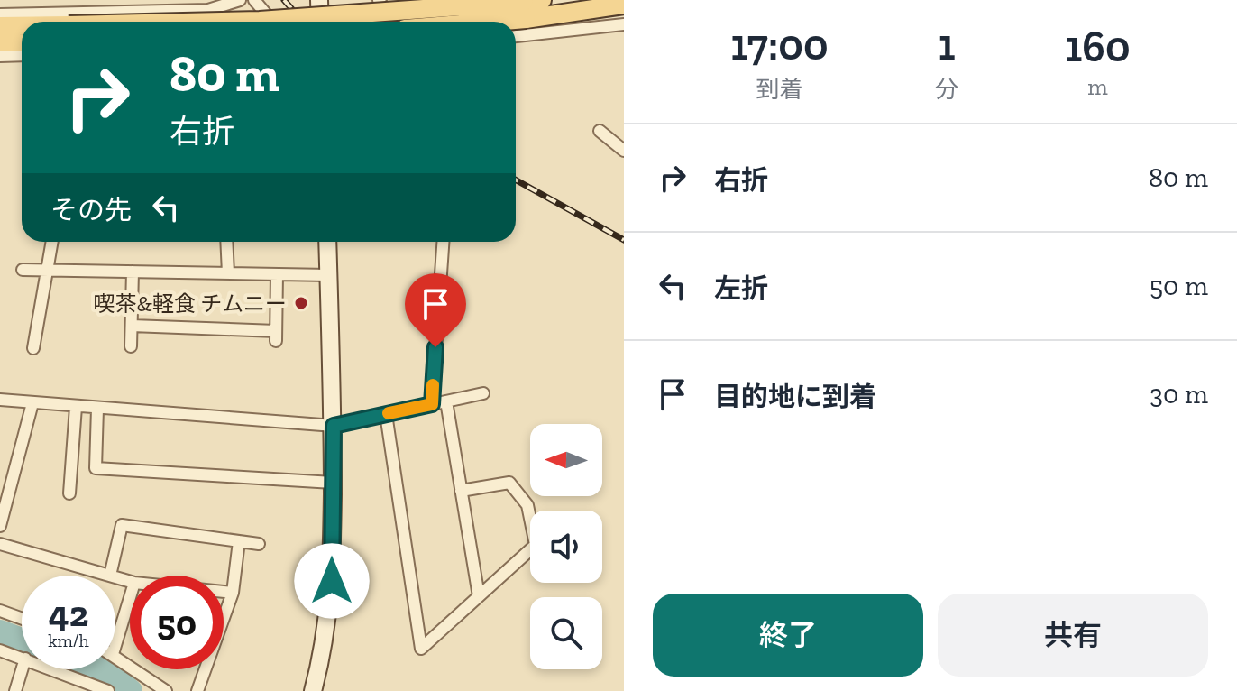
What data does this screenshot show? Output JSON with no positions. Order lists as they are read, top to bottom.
{
  "places": ["喫茶&軽食 チムニー"],
  "north": "left",
  "page": {
    "eta": [
      "17:00",
      "到着",
      "1",
      "分",
      "160",
      "m"
    ],
    "turn": ["80 m", "右折"],
    "list": [
      {
        "name": "右折",
        "value": "80 m"
      },
      {
        "name": "左折",
        "value": "50 m"
      },
      {
        "name": "目的地に到着",
        "value": "30 m"
      }
    ],
    "then": "その先",
    "speed": "42 km/h",
    "limit": "50",
    "buttons": ["終了", "共有"]
  }
}
